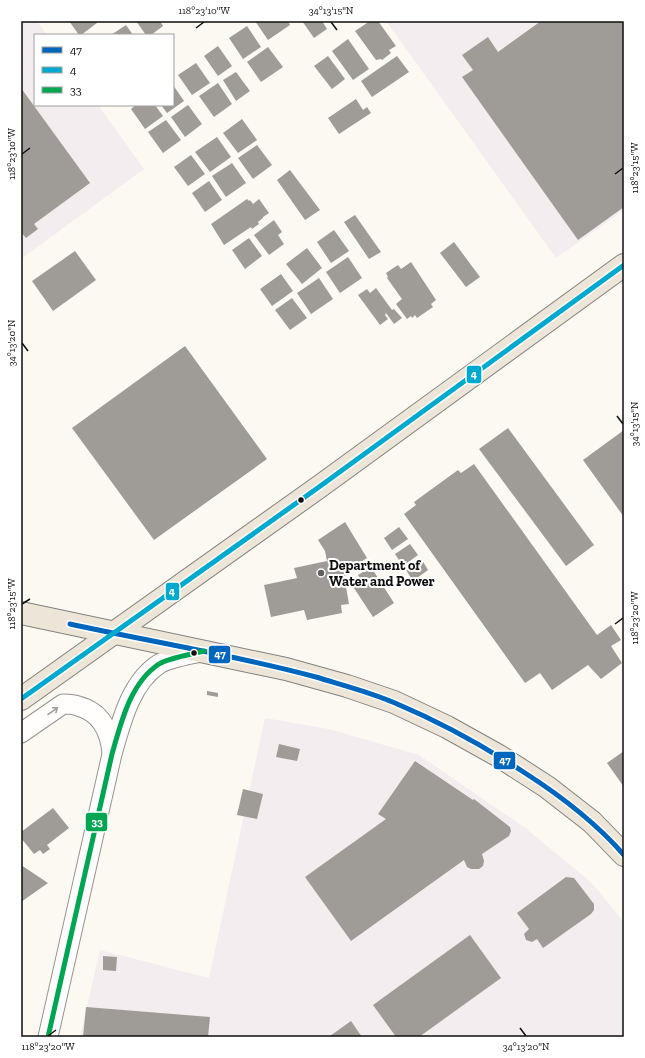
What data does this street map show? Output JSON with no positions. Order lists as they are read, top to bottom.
{
  "places": ["Department of Water and Power"],
  "lines": ["transit line 4", "transit line 47", "transit line 33"],
  "legend": ["47", "4", "33"],
  "coordinates": [
    "118°23'10\"W",
    "34°13'15\"N",
    "118°23'15\"W",
    "34°13'20\"N",
    "118°23'20\"W"
  ]
}
